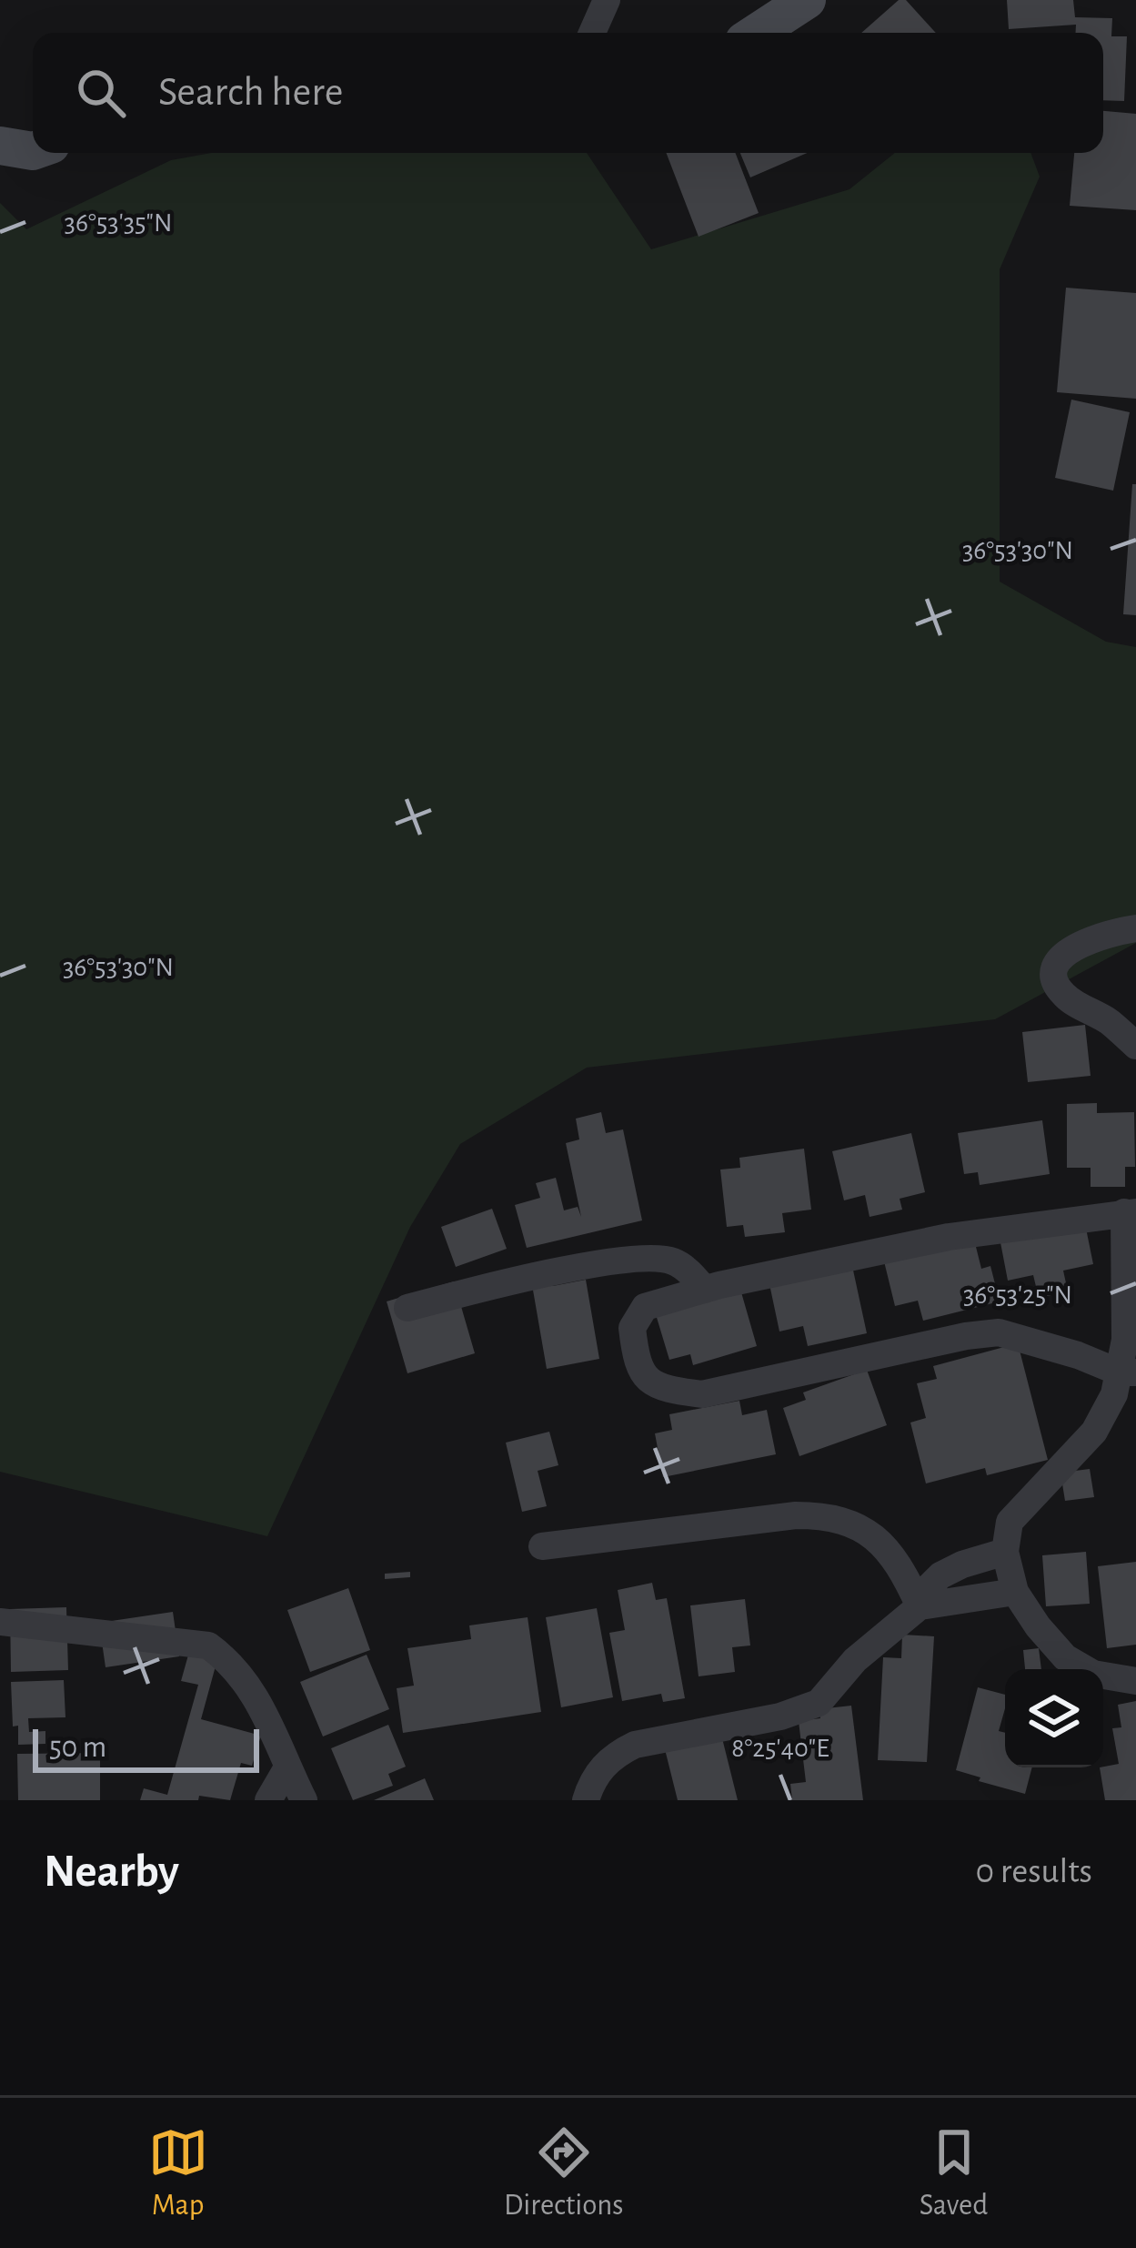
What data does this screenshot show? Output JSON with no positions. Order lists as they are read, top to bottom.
{
  "scale_bar": "50 m",
  "page": {
    "search": "Search here",
    "scale": "50 m",
    "heading": ["Nearby", "0 results"],
    "nav": ["Map", "Directions", "Saved"]
  },
  "coordinates": [
    "36°53'35\"N",
    "36°53'30\"N",
    "36°53'25\"N",
    "8°25'40\"E"
  ]
}
